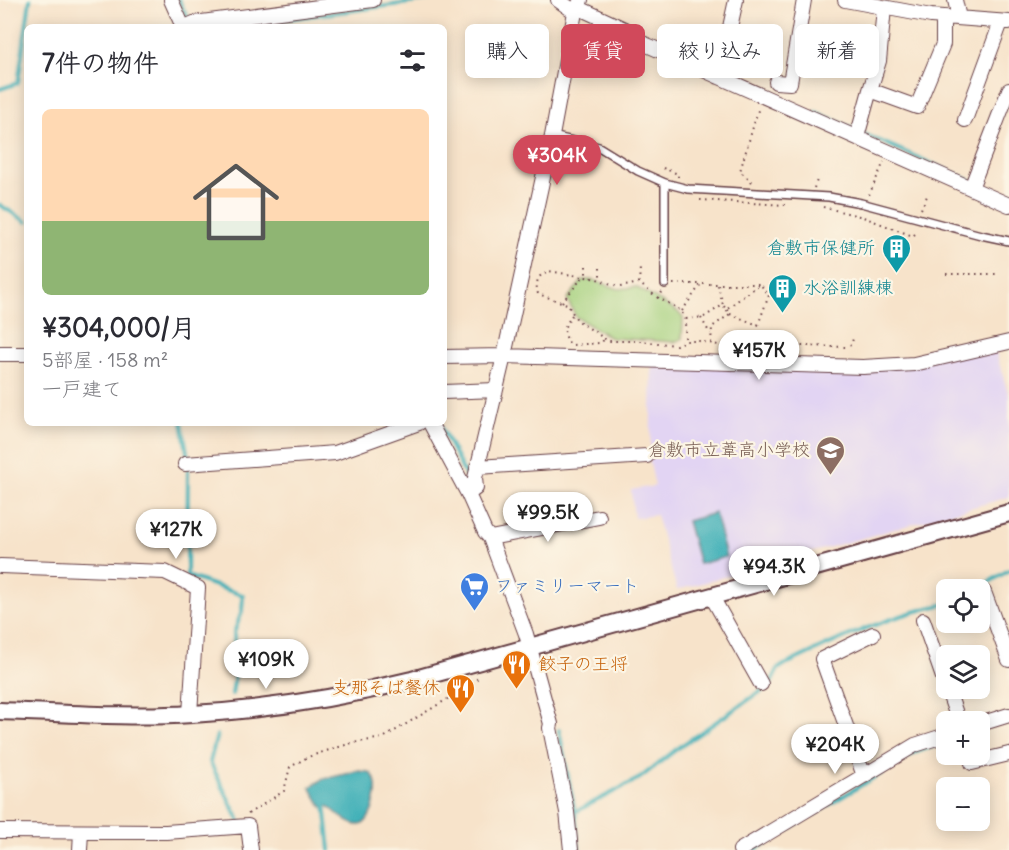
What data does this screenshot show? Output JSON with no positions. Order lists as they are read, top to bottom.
{
  "places": {
    "building": ["倉敷市保健所", "水浴訓練棟"],
    "school or university": ["倉敷市立葦高小学校"],
    "supermarket": ["ファミリーマート"],
    "restaurant": ["餃子の王将", "支那そば餐休"]
  },
  "page": {
    "chip": [
      "購入",
      "賃貸",
      "絞り込み",
      "新着"
    ],
    "heading": "7件の物件",
    "list": [
      {
        "name": "¥304,000/月",
        "note": "5部屋 · 158 m² · 一戸建て"
      }
    ],
    "price": [
      "¥304K",
      "¥157K",
      "¥99.5K",
      "¥127K",
      "¥94.3K",
      "¥109K",
      "¥204K"
    ],
    "map_buttons": ["+", "−"]
  }
}
